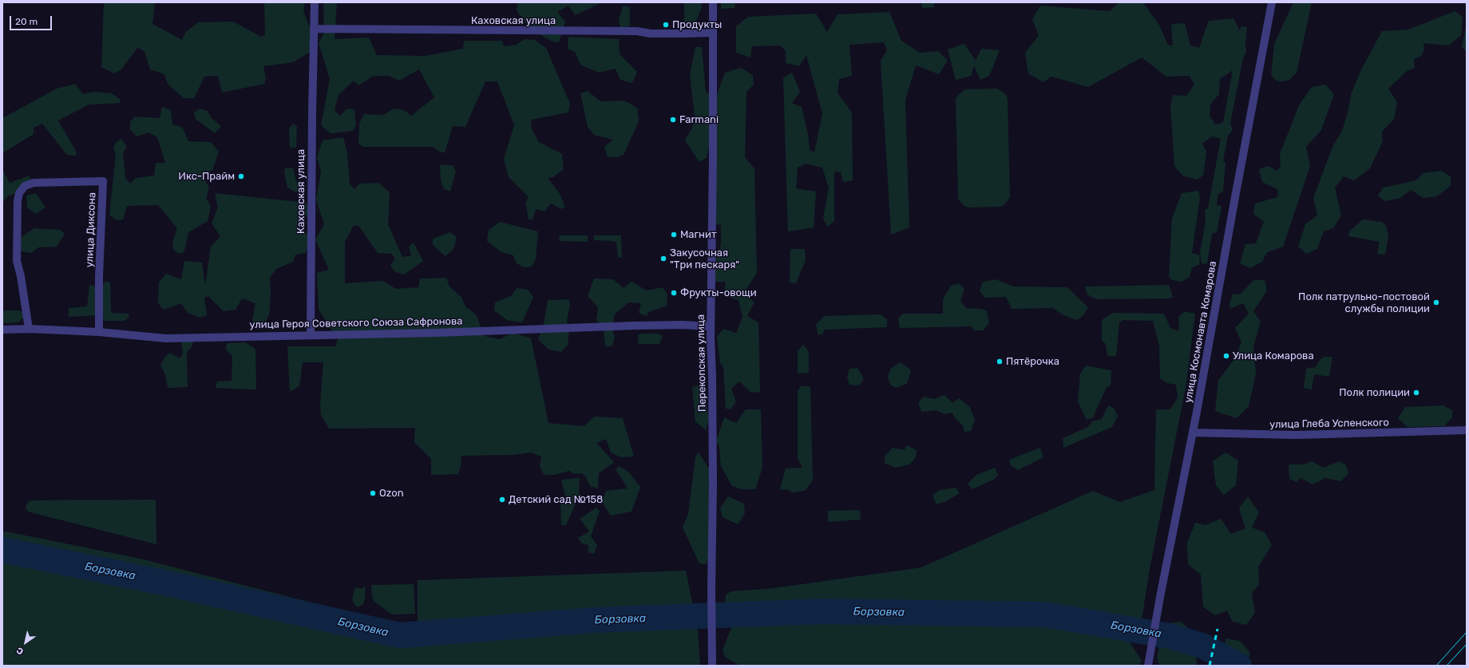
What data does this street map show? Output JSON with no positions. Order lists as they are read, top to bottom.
{
  "streets": {
    "street": [
      "Каховская улица",
      "улица Диксона",
      "улица Героя Советского Союза Сафронова",
      "улица Космонавта Комарова",
      "Перекопская улица",
      "улица Глеба Успенского"
    ]
  },
  "crossings": [
    ["Каховская улица", "улица Героя Советского Союза Сафронова"],
    ["Каховская улица", "Перекопская улица"],
    ["улица Диксона", "улица Героя Советского Союза Сафронова"],
    ["улица Героя Советского Союза Сафронова", "Перекопская улица"],
    ["улица Космонавта Комарова", "улица Глеба Успенского"]
  ],
  "water": ["Борзовка"],
  "places": [
    "Продукты",
    "Farmani",
    "Икс-Прайм",
    "Магнит",
    "Закусочная \"Три пескаря\"",
    "Фрукты-овощи",
    "Полк патрульно-постовой службы полиции",
    "Улица Комарова",
    "Пятёрочка",
    "Полк полиции",
    "Ozon",
    "Детский сад №158"
  ],
  "scale_bar": "20 m",
  "north": "bottom left"
}
